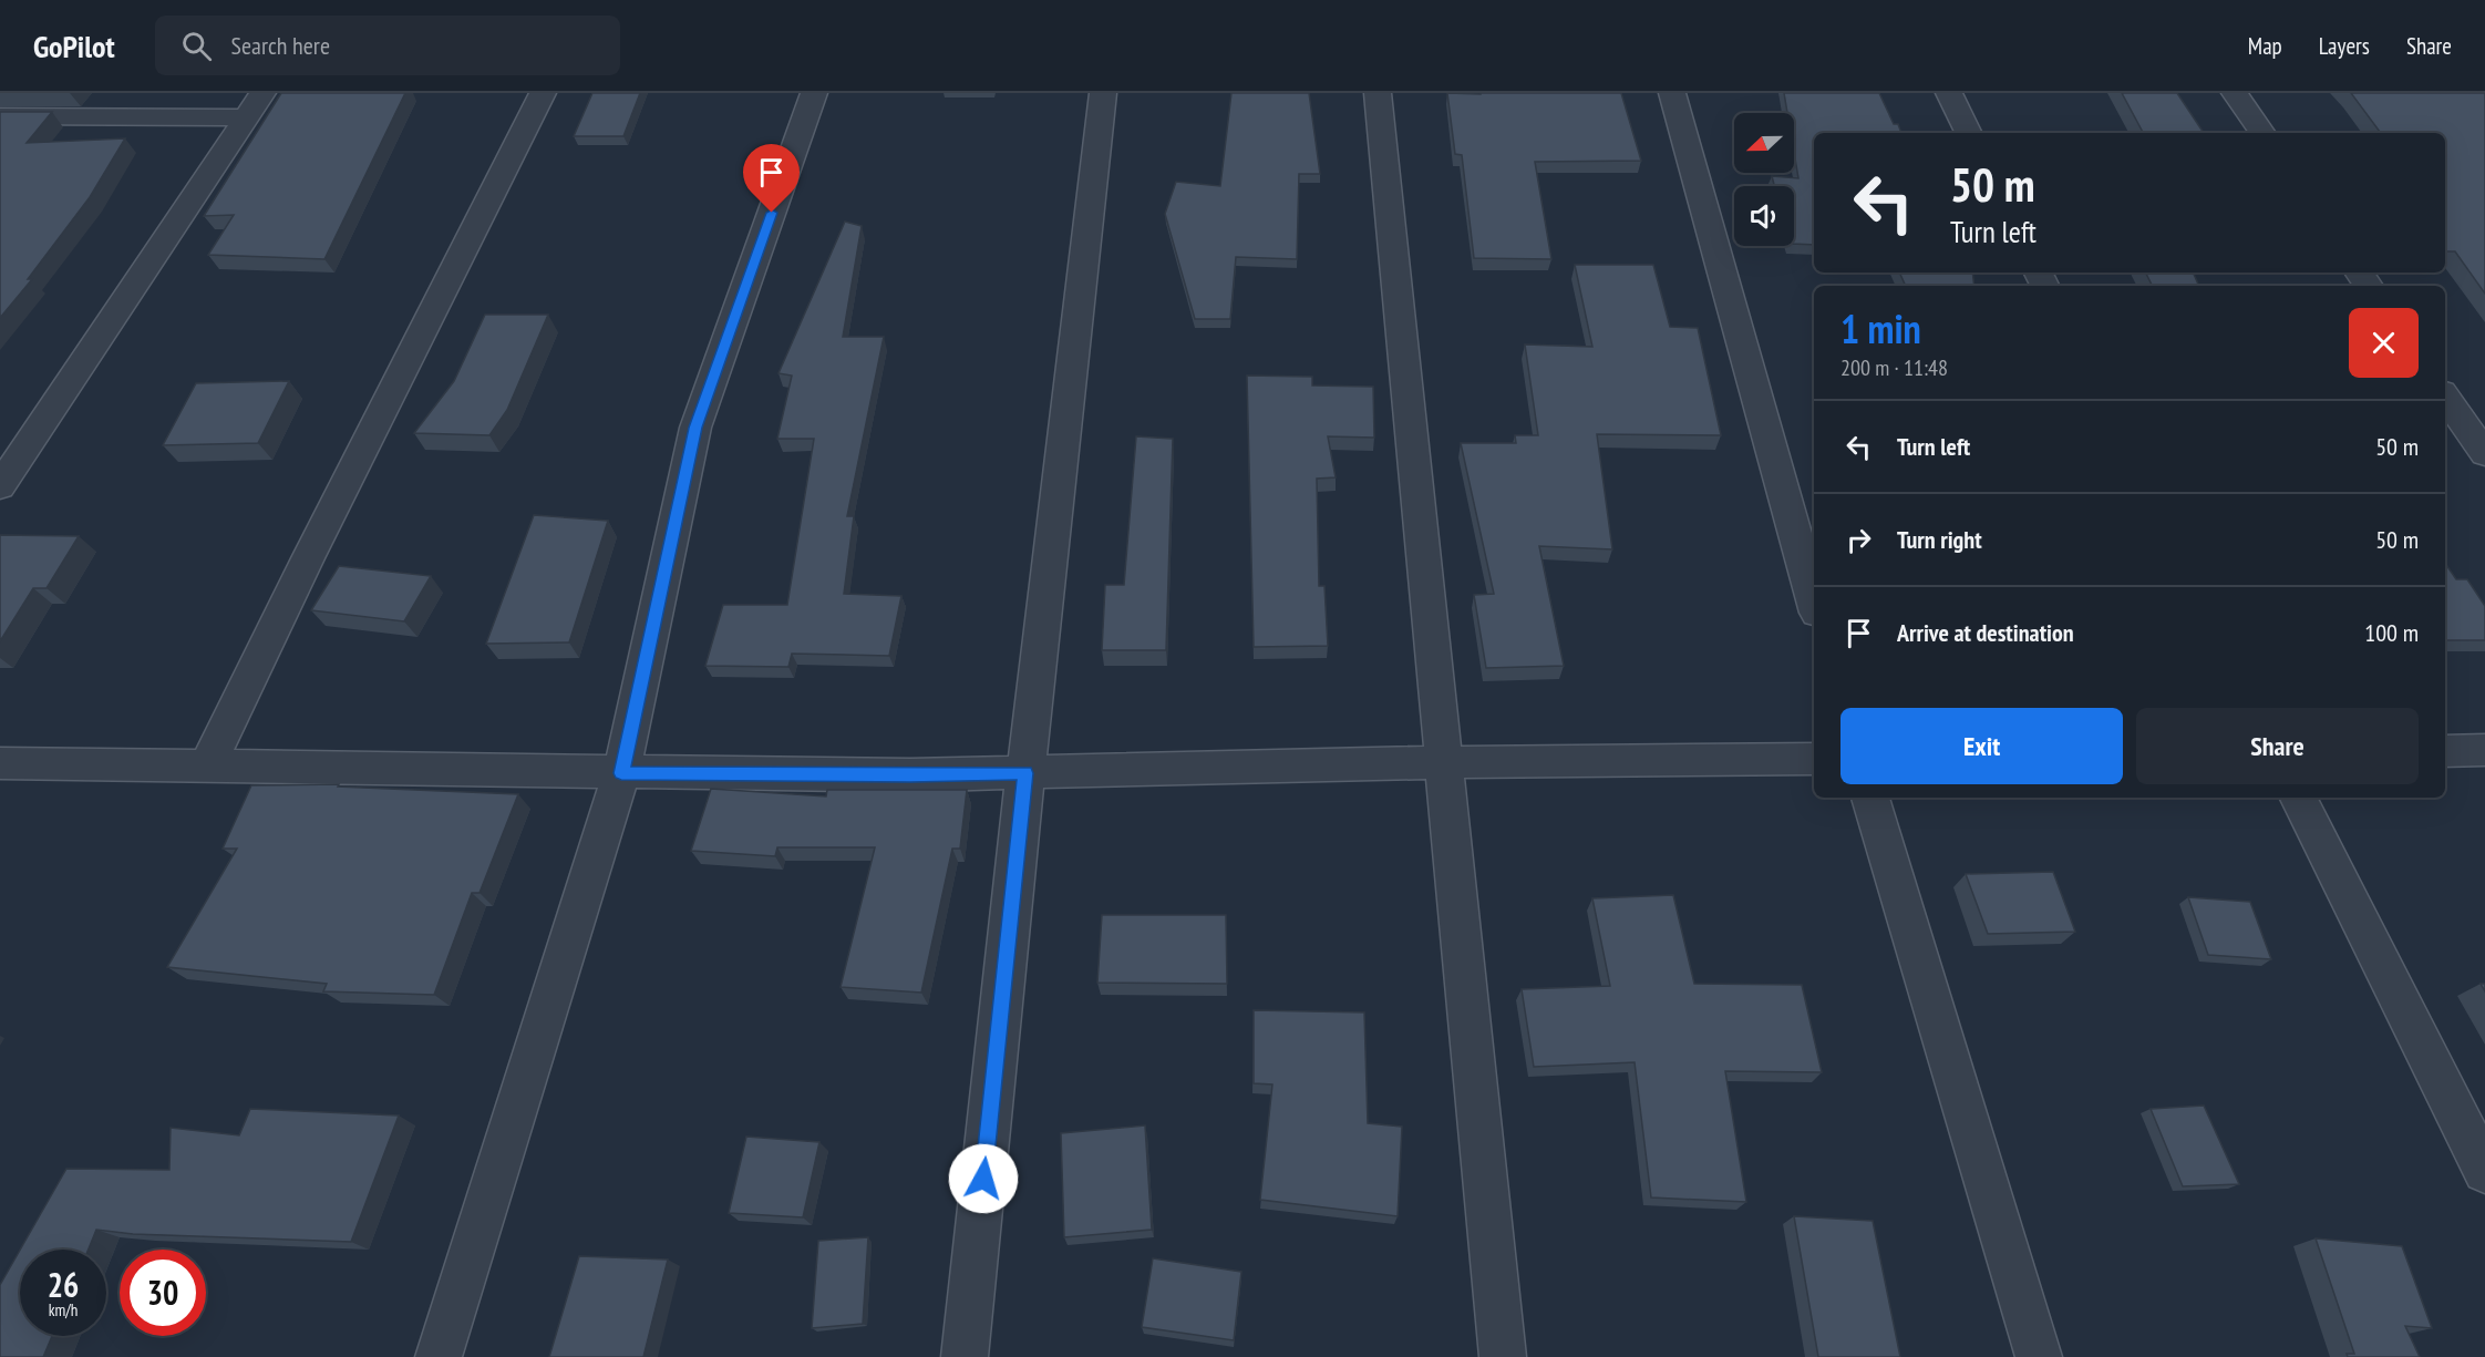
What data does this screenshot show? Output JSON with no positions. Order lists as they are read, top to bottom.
{
  "north": "left",
  "page": {
    "header": "GoPilot",
    "search": "Search here",
    "nav": ["Map", "Layers", "Share"],
    "turn": ["50 m", "Turn left"],
    "heading": ["1 min", "200 m · 11:48"],
    "list": [
      {
        "name": "Turn left",
        "value": "50 m"
      },
      {
        "name": "Turn right",
        "value": "50 m"
      },
      {
        "name": "Arrive at destination",
        "value": "100 m"
      }
    ],
    "buttons": ["Exit", "Share"],
    "speed": "26 km/h",
    "limit": "30"
  }
}
